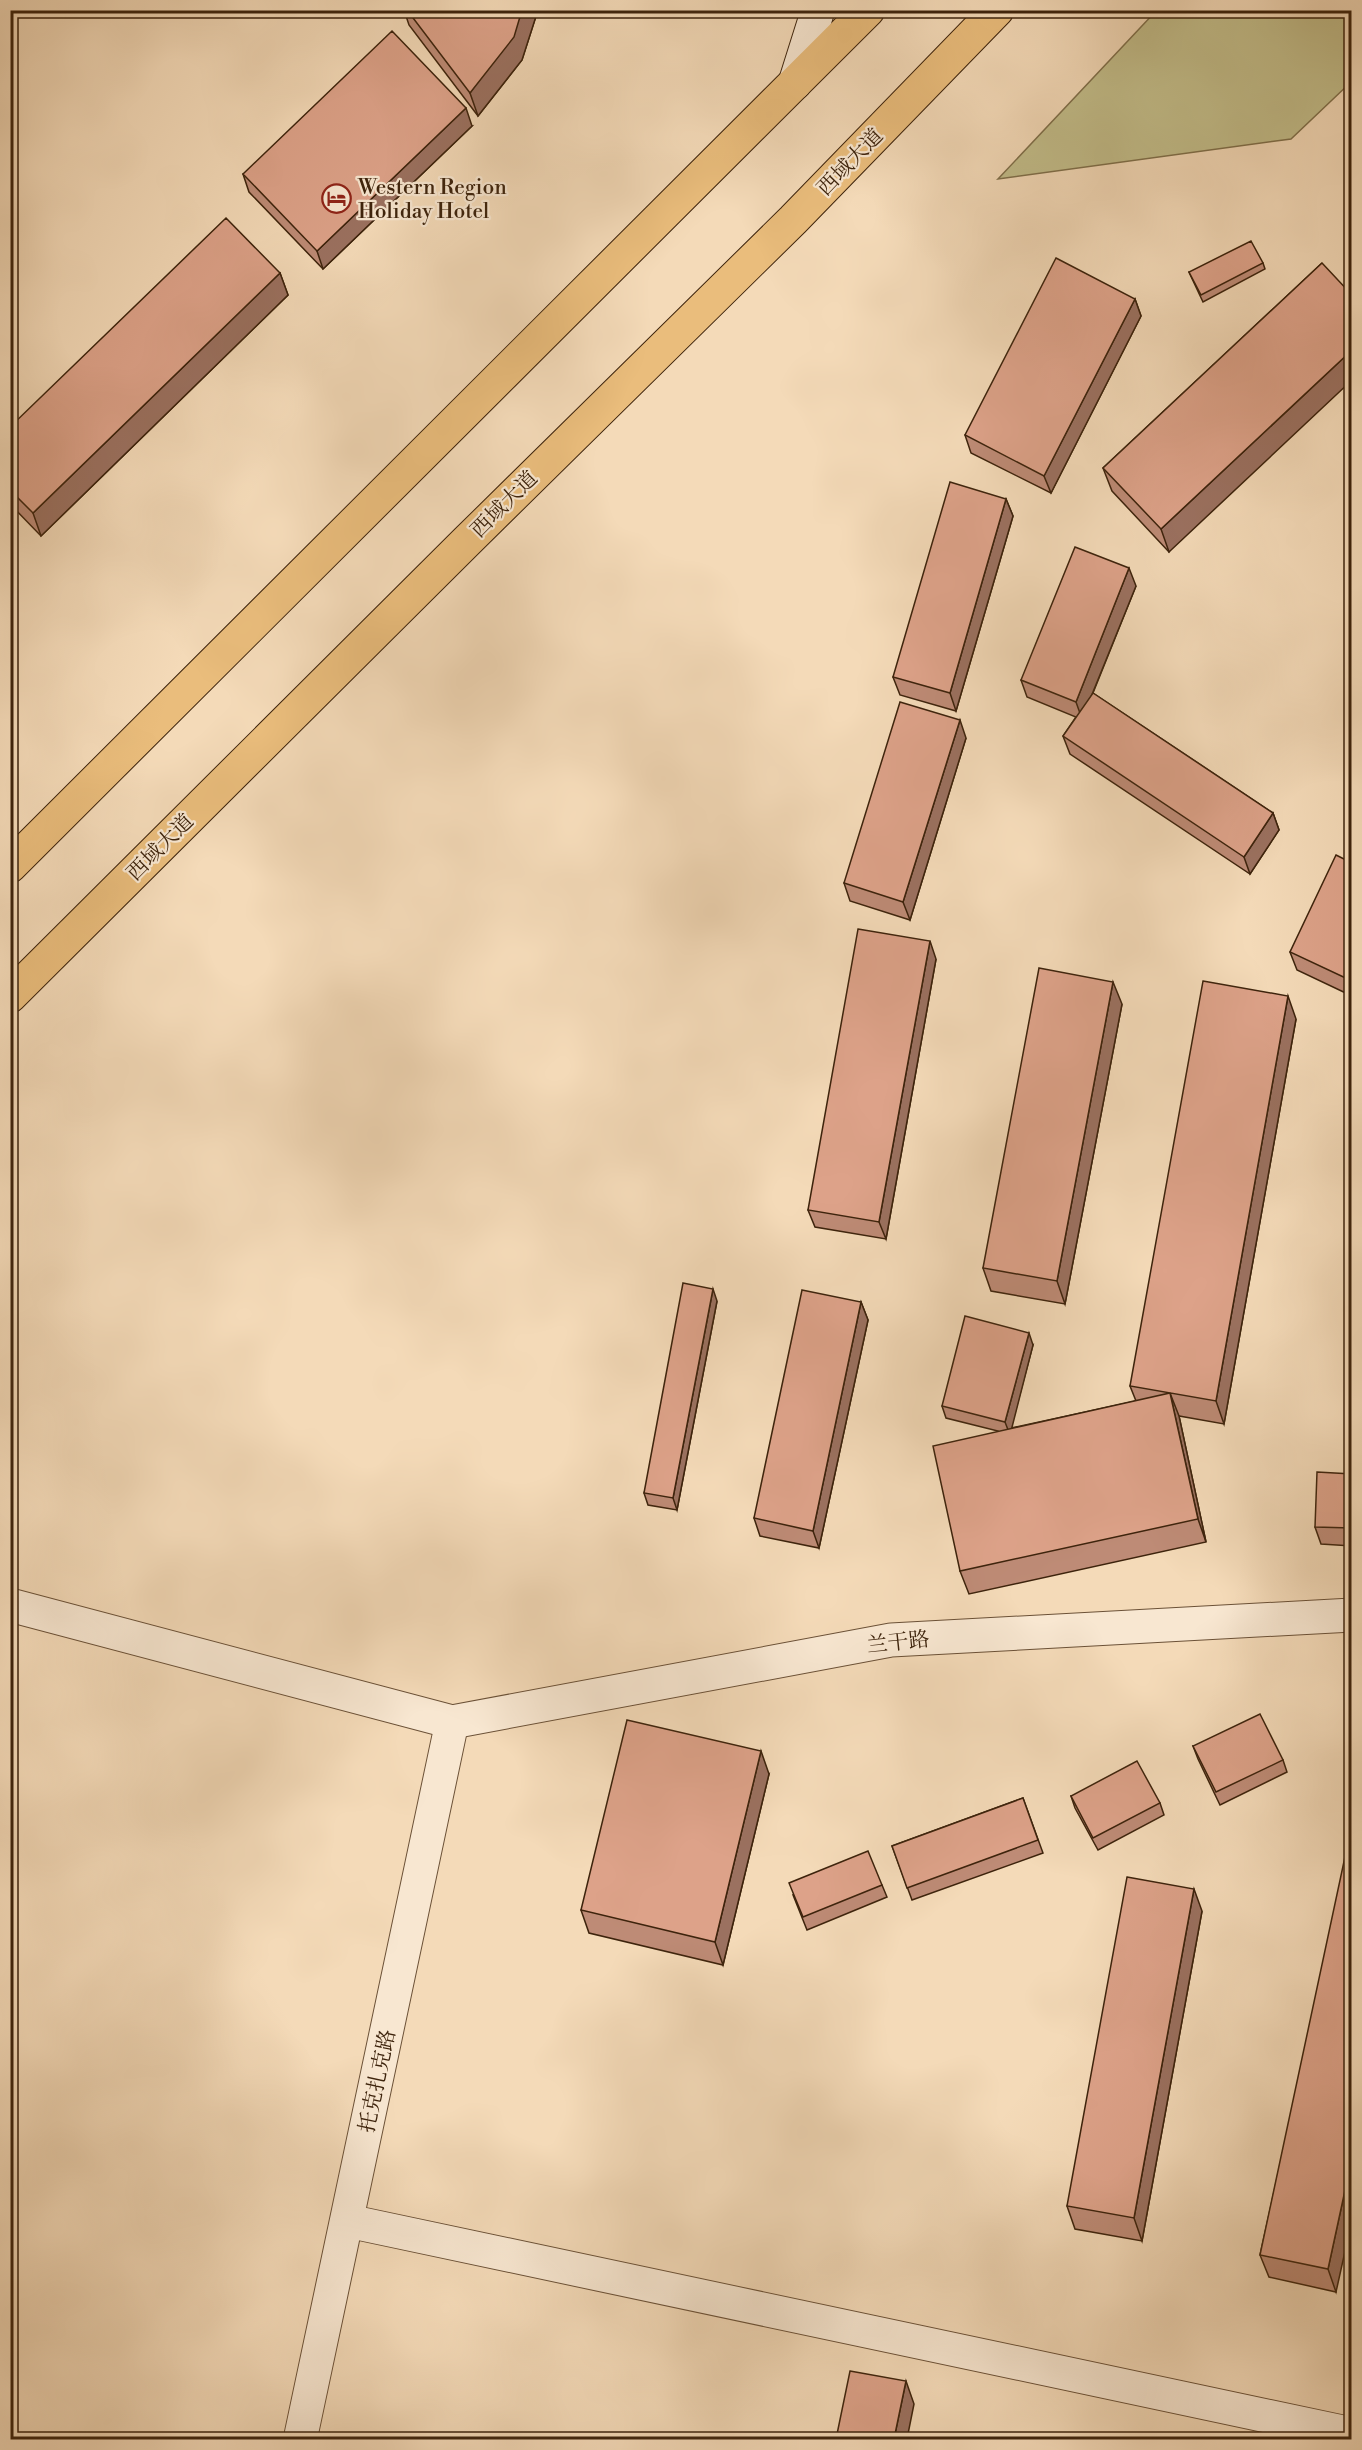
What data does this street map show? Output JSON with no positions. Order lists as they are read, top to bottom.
{
  "streets": {
    "main road": ["西域大道"],
    "street": ["兰干路", "托克扎克路"]
  },
  "crossings": [
    ["兰干路", "托克扎克路"]
  ],
  "places": {
    "hotel": ["Western Region Holiday Hotel"]
  }
}
